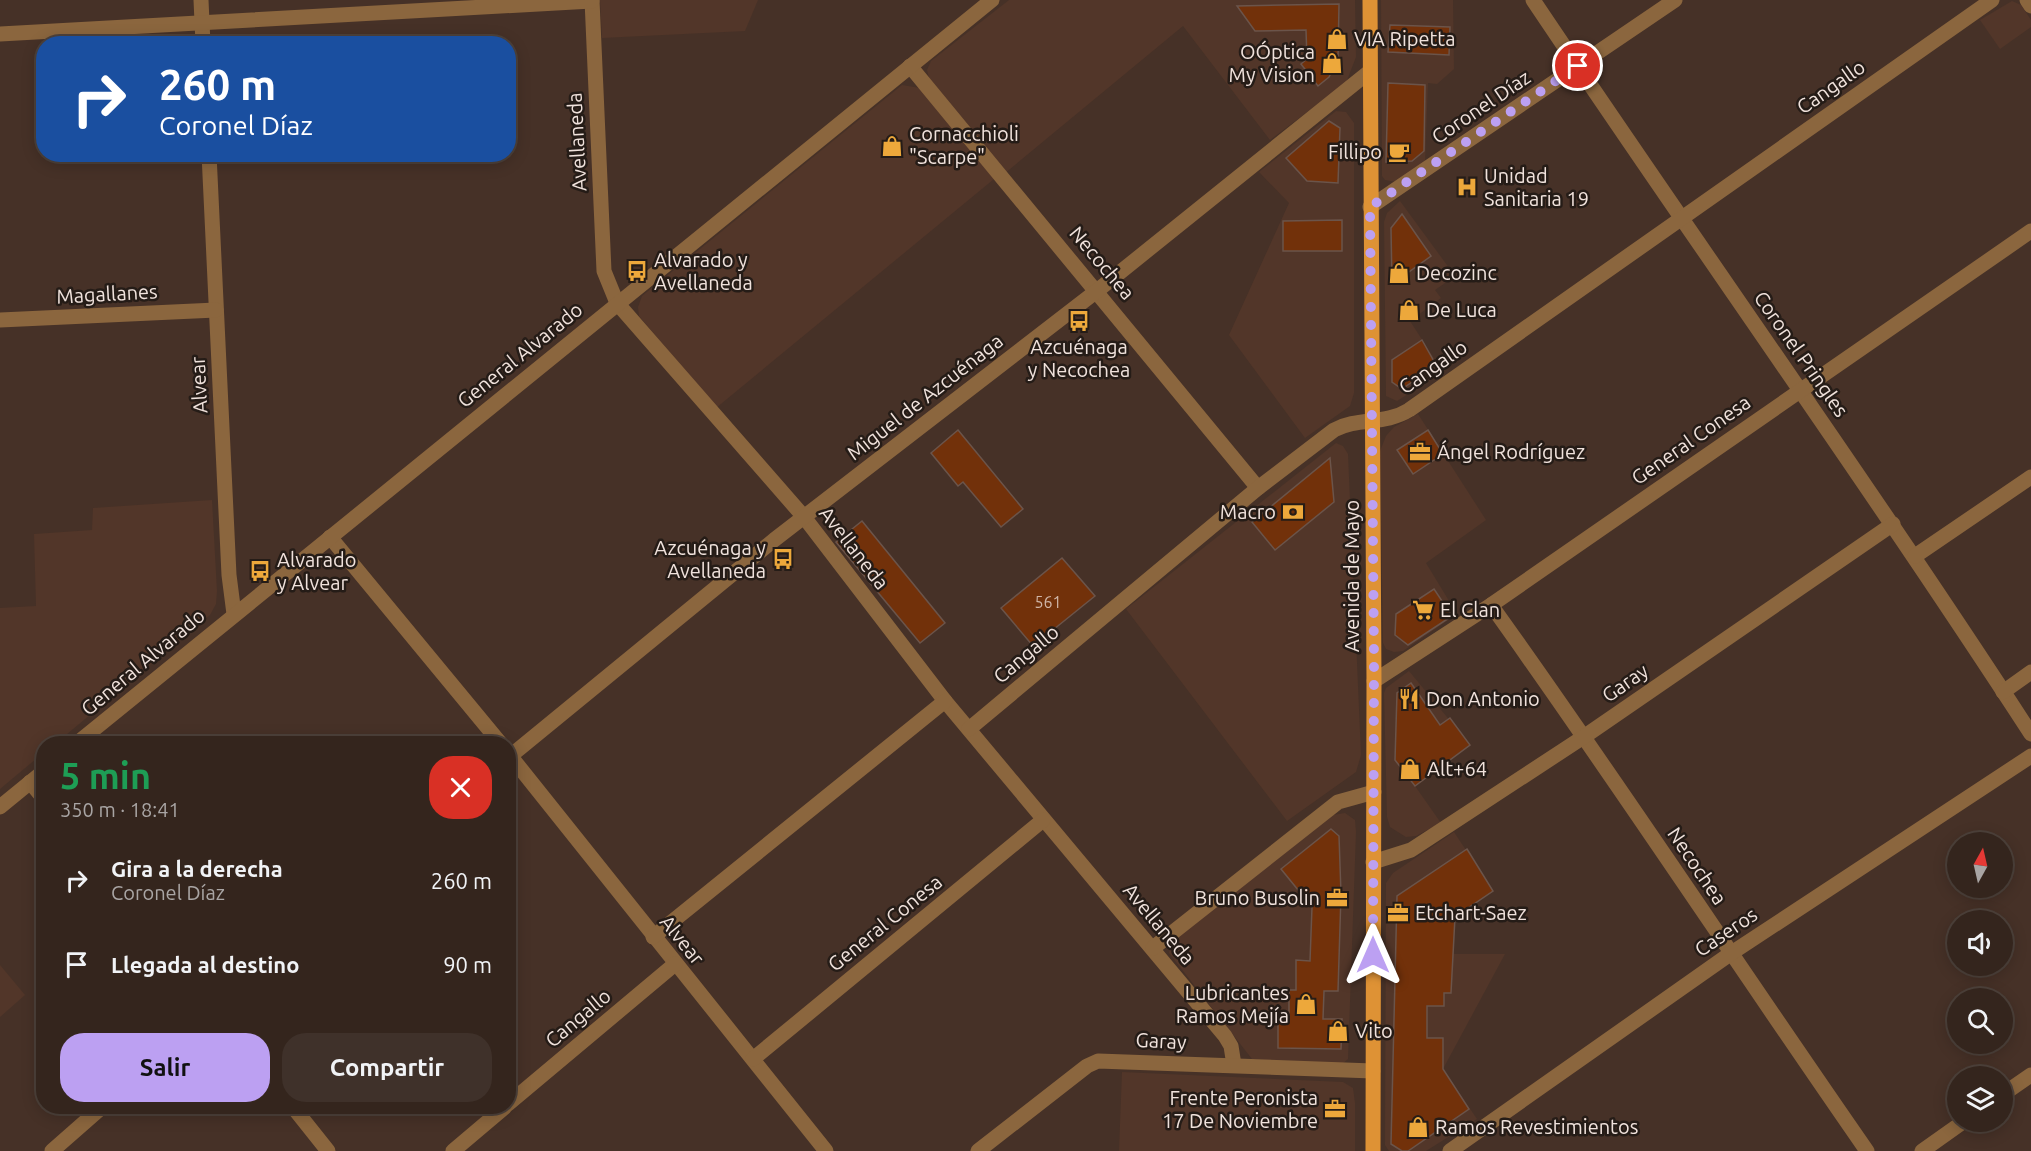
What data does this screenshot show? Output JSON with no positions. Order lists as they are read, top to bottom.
{
  "streets": {
    "main road": ["Avenida de Mayo"],
    "street": [
      "Cangallo",
      "Coronel Díaz",
      "Avellaneda",
      "Necochea",
      "Magallanes",
      "Coronel Pringles",
      "General Alvarado",
      "Alvear",
      "Miguel de Azcuénaga",
      "General Conesa",
      "Garay",
      "Caseros"
    ]
  },
  "crossings": [
    ["Cangallo", "Avellaneda"],
    ["Cangallo", "Necochea"],
    ["Cangallo", "Coronel Pringles"],
    ["Cangallo", "Alvear"],
    ["Cangallo", "Avenida de Mayo"],
    ["Coronel Díaz", "Coronel Pringles"],
    ["Coronel Díaz", "Avenida de Mayo"],
    ["Avellaneda", "General Alvarado"],
    ["Avellaneda", "Miguel de Azcuénaga"],
    ["Avellaneda", "General Conesa"],
    ["Avellaneda", "Garay"],
    ["Necochea", "General Alvarado"],
    ["Necochea", "Miguel de Azcuénaga"],
    ["Necochea", "General Conesa"],
    ["Necochea", "Garay"],
    ["Necochea", "Caseros"],
    ["Magallanes", "Alvear"],
    ["Coronel Pringles", "General Conesa"],
    ["Coronel Pringles", "Garay"],
    ["General Alvarado", "Alvear"],
    ["Alvear", "General Conesa"],
    ["Miguel de Azcuénaga", "Avenida de Mayo"],
    ["General Conesa", "Avenida de Mayo"],
    ["Avenida de Mayo", "Garay"]
  ],
  "places": {
    "shop": [
      "VIA Ripetta",
      "OÓptica My Vision",
      "Cornacchioli \"Scarpe\"",
      "Decozinc",
      "De Luca",
      "Alt+64",
      "Lubricantes Ramos Mejía",
      "Vito",
      "Ramos Revestimientos"
    ],
    "cafe": ["Fillipo"],
    "hospital": ["Unidad Sanitaria 19"],
    "bus stop": [
      "Alvarado y Avellaneda",
      "Azcuénaga y Necochea",
      "Azcuénaga y Avellaneda",
      "Alvarado y Alvear"
    ],
    "office": [
      "Ángel Rodríguez",
      "Bruno Busolin",
      "Etchart-Saez",
      "Frente Peronista 17 De Noviembre"
    ],
    "bank": ["Macro"],
    "supermarket": ["El Clan"],
    "restaurant": ["Don Antonio"]
  },
  "house_numbers": ["561"],
  "north": "top",
  "page": {
    "turn": ["260 m", "Coronel Díaz"],
    "heading": ["5 min", "350 m · 18:41"],
    "list": [
      {
        "name": "Gira a la derecha",
        "note": "Coronel Díaz",
        "value": "260 m"
      },
      {
        "name": "Llegada al destino",
        "value": "90 m"
      }
    ],
    "buttons": ["Salir", "Compartir"]
  }
}
